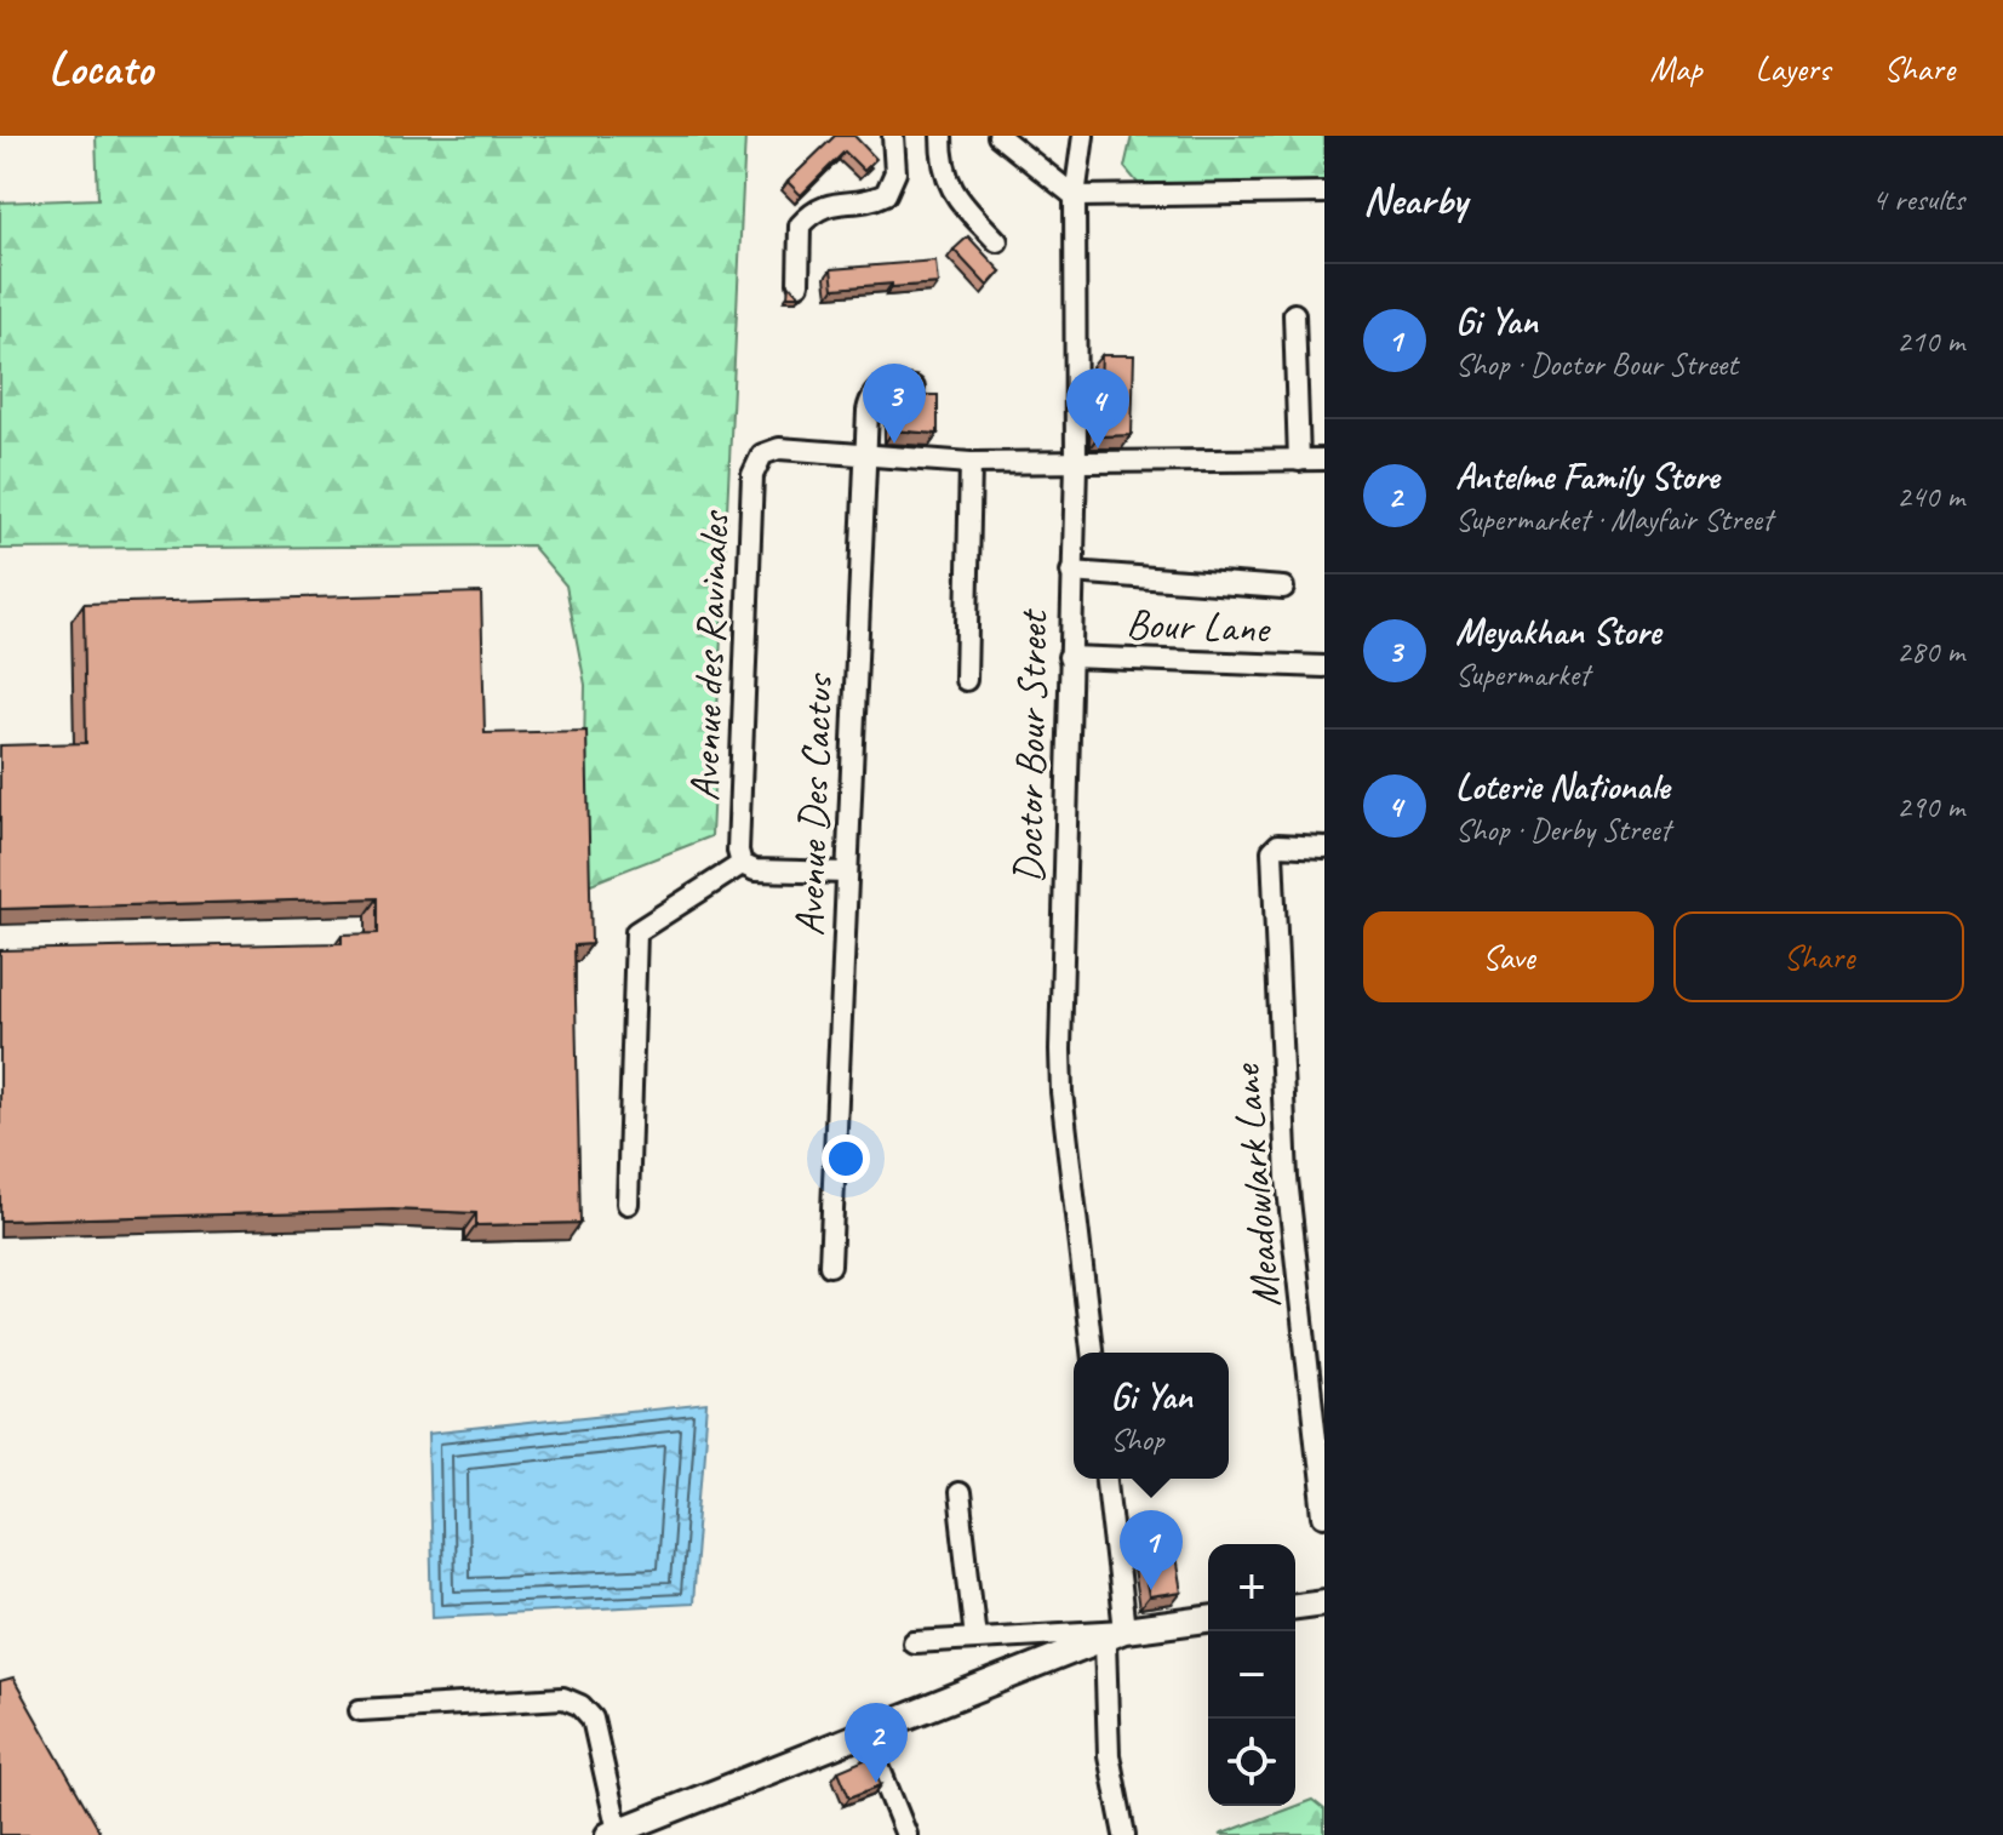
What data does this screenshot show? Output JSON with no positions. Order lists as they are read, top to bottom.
{
  "streets": {
    "street": [
      "Bour Lane",
      "Avenue des Ravinales",
      "Doctor Bour Street",
      "Avenue Des Cactus",
      "Meadowlark Lane"
    ]
  },
  "crossings": [
    ["Bour Lane", "Doctor Bour Street"],
    ["Avenue des Ravinales", "Avenue Des Cactus"]
  ],
  "page": {
    "header": "Locato",
    "nav": ["Map", "Layers", "Share"],
    "heading": ["Nearby", "4 results"],
    "list": [
      {
        "mark": "1",
        "name": "Gi Yan",
        "note": "Shop · Doctor Bour Street",
        "value": "210 m"
      },
      {
        "mark": "2",
        "name": "Antelme Family Store",
        "note": "Supermarket · Mayfair Street",
        "value": "240 m"
      },
      {
        "mark": "3",
        "name": "Meyakhan Store",
        "note": "Supermarket",
        "value": "280 m"
      },
      {
        "mark": "4",
        "name": "Loterie Nationale",
        "note": "Shop · Derby Street",
        "value": "290 m"
      }
    ],
    "pins": [
      "3",
      "4",
      "1",
      "2"
    ],
    "buttons": ["Save", "Share"],
    "popup": ["Gi Yan", "Shop"],
    "map_buttons": ["+", "−"]
  }
}
